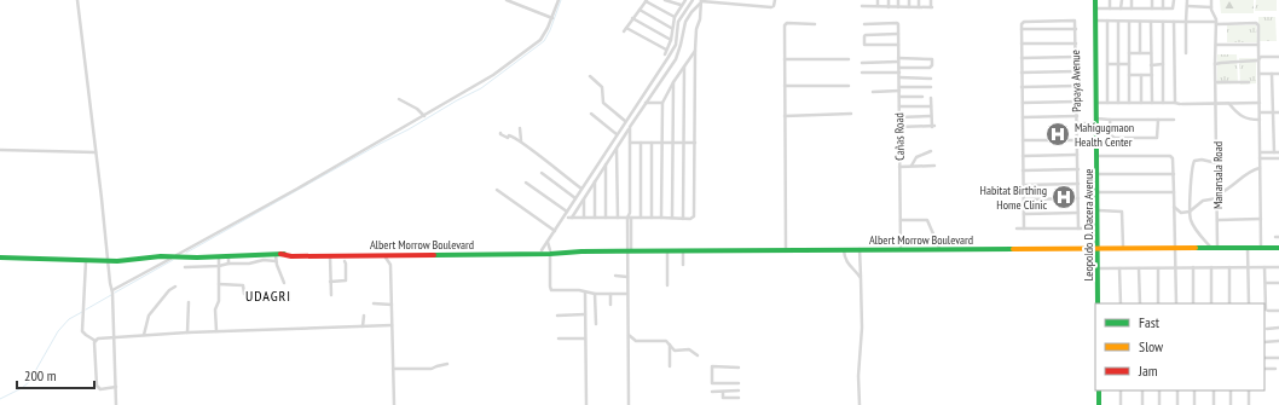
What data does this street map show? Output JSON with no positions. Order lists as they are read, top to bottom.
{
  "streets": {
    "main road": ["Leopoldo D. Dacera Avenue", "Albert Morrow Boulevard"],
    "street": ["Papaya Avenue", "Cañas Road", "Manansala Road"]
  },
  "crossings": [
    ["Cañas Road", "Albert Morrow Boulevard"],
    ["Manansala Road", "Albert Morrow Boulevard"],
    ["Leopoldo D. Dacera Avenue", "Albert Morrow Boulevard"]
  ],
  "districts": ["UDAGRI"],
  "places": {
    "hospital": ["Mahigugmaon Health Center", "Habitat Birthing Home Clinic"]
  },
  "legend": ["Fast", "Slow", "Jam"],
  "scale_bar": "200 m"
}
